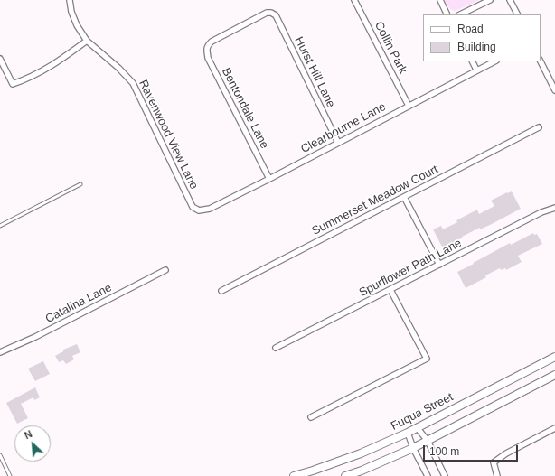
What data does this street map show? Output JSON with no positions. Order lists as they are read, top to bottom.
{
  "streets": {
    "main road": ["Fuqua Street"],
    "street": [
      "Collin Park",
      "Hurst Hill Lane",
      "Bentondale Lane",
      "Clearbourne Lane",
      "Ravenwood View Lane",
      "Summerset Meadow Court",
      "Spurflower Path Lane",
      "Catalina Lane"
    ]
  },
  "crossings": [
    ["Collin Park", "Clearbourne Lane"],
    ["Hurst Hill Lane", "Bentondale Lane"],
    ["Hurst Hill Lane", "Clearbourne Lane"],
    ["Bentondale Lane", "Clearbourne Lane"],
    ["Clearbourne Lane", "Ravenwood View Lane"]
  ],
  "legend": ["Road", "Building"],
  "scale_bar": "100 m",
  "north": "top left"
}
